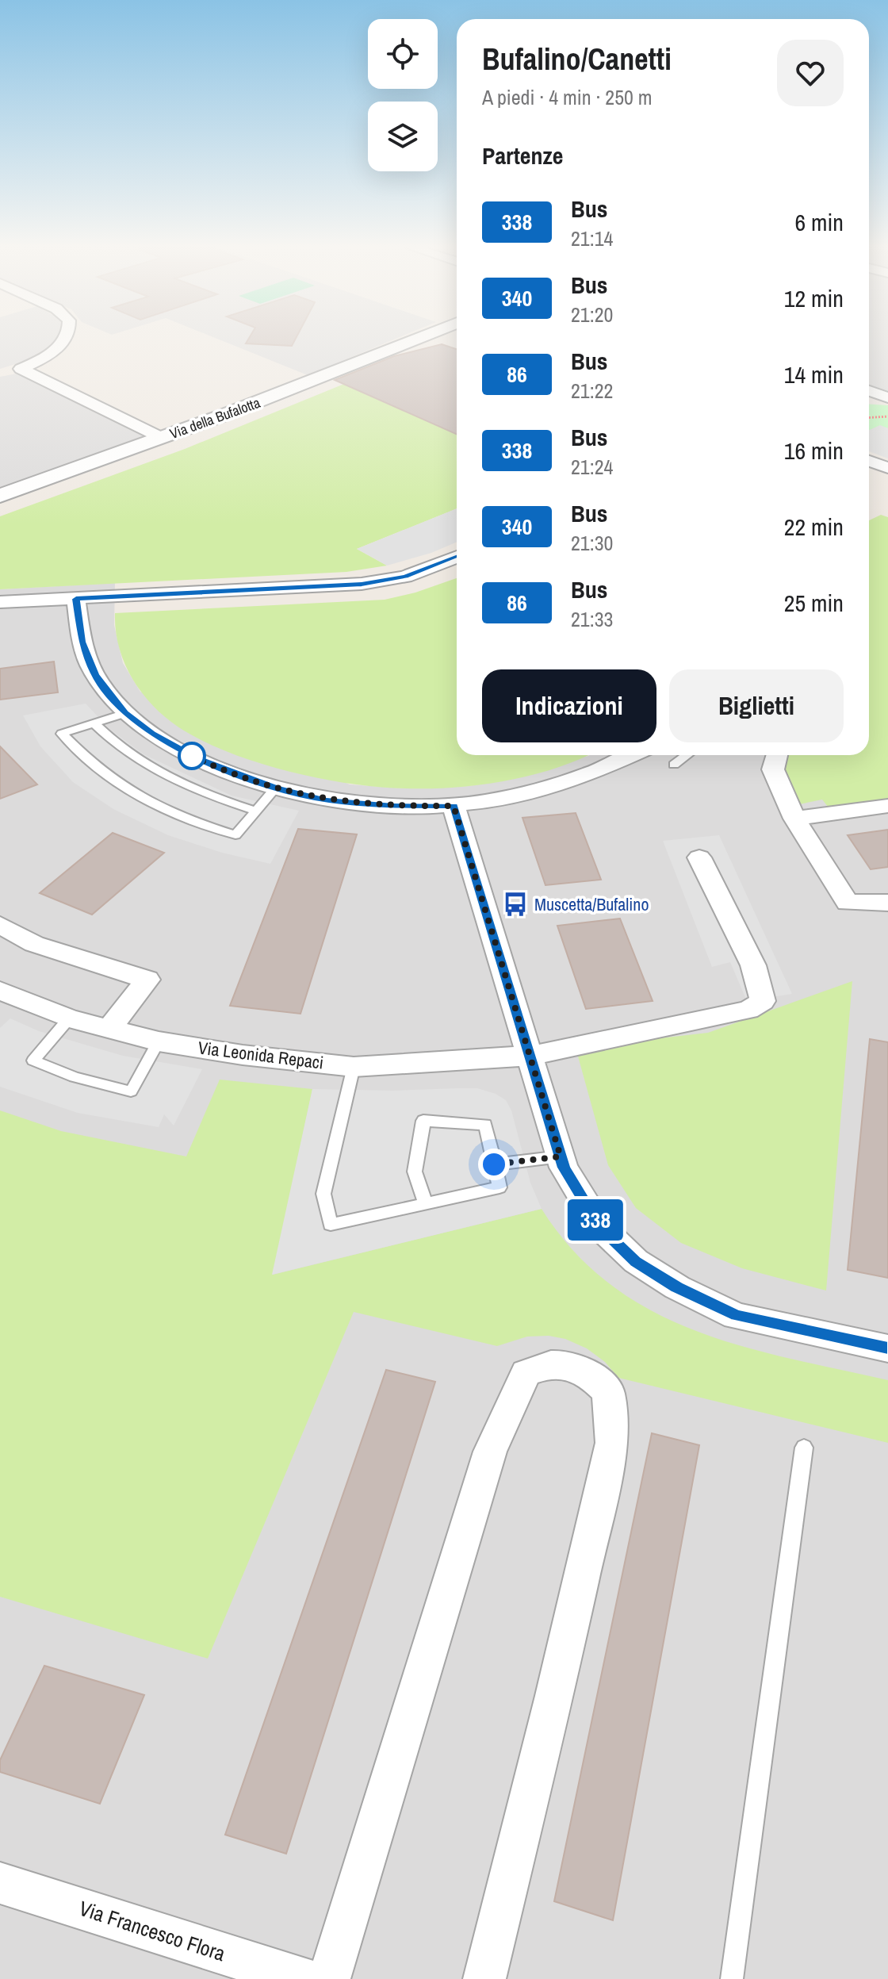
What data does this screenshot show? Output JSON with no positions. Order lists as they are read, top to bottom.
{
  "streets": {
    "street": ["Via della Bufalotta", "Via Leonida Repaci", "Via Francesco Flora"]
  },
  "places": {
    "bus stop": ["Muscetta/Bufalino"]
  },
  "lines": ["bus line 338"],
  "page": {
    "on_map": "338",
    "heading": [
      ["Bufalino/Canetti", "A piedi · 4 min · 250 m"],
      "Partenze"
    ],
    "list": [
      {
        "mark": "338",
        "name": "Bus",
        "note": "21:14",
        "value": "6 min"
      },
      {
        "mark": "340",
        "name": "Bus",
        "note": "21:20",
        "value": "12 min"
      },
      {
        "mark": "86",
        "name": "Bus",
        "note": "21:22",
        "value": "14 min"
      },
      {
        "mark": "338",
        "name": "Bus",
        "note": "21:24",
        "value": "16 min"
      },
      {
        "mark": "340",
        "name": "Bus",
        "note": "21:30",
        "value": "22 min"
      },
      {
        "mark": "86",
        "name": "Bus",
        "note": "21:33",
        "value": "25 min"
      }
    ],
    "buttons": ["Indicazioni", "Biglietti"]
  }
}
